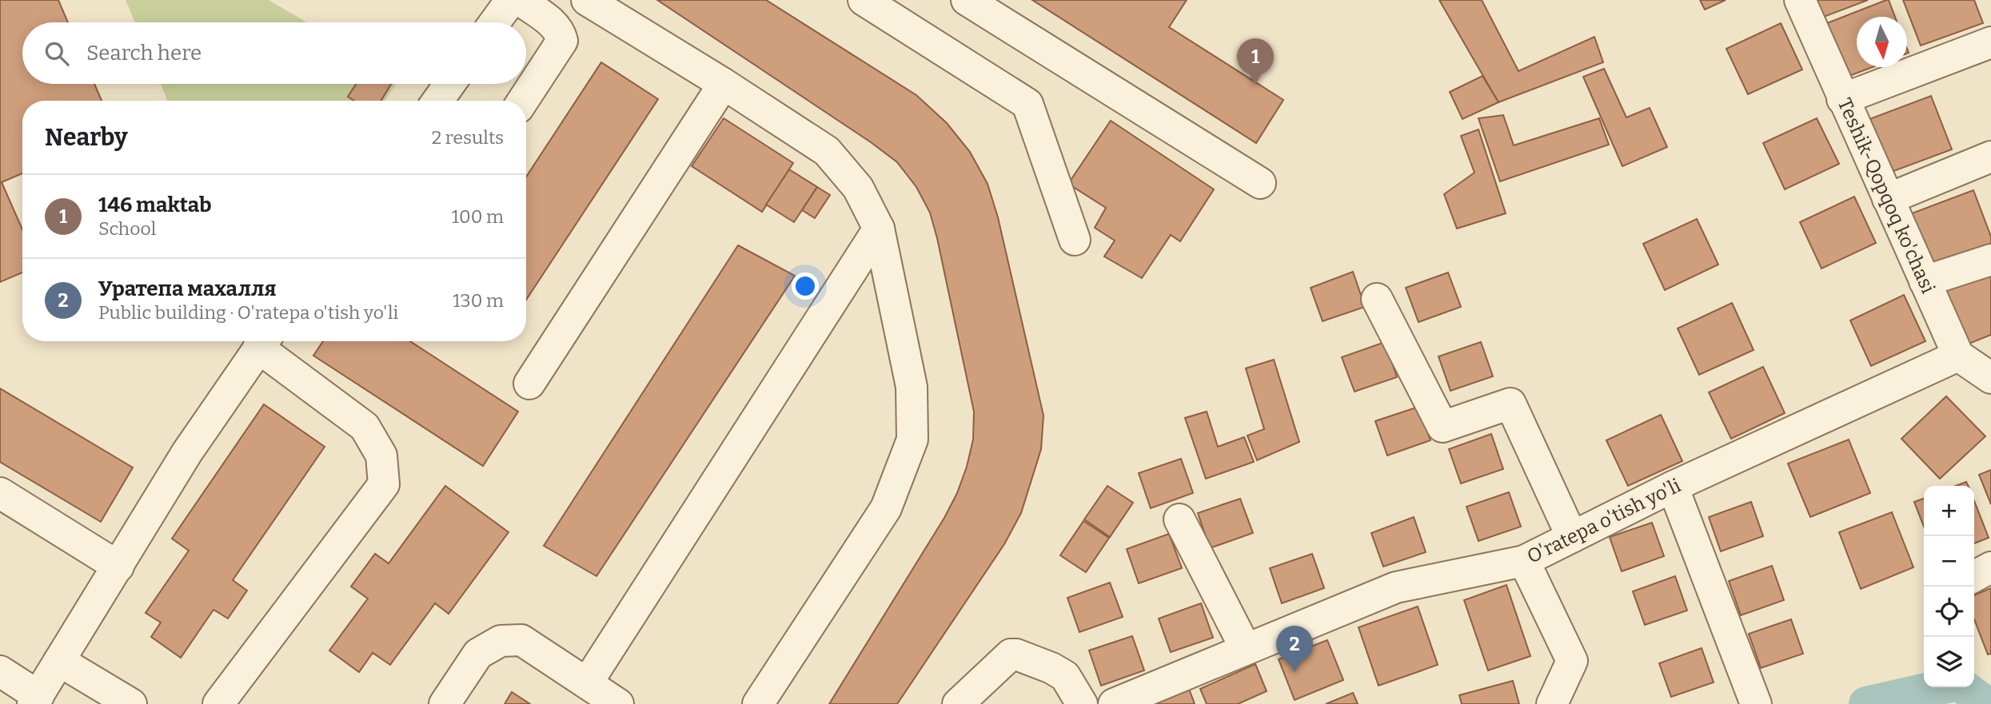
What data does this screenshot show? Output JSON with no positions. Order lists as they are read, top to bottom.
{
  "streets": {
    "street": ["Teshik-Qopqoq ko'chasi", "O'ratepa o'tish yo'li"]
  },
  "crossings": [
    ["Teshik-Qopqoq ko'chasi", "O'ratepa o'tish yo'li"]
  ],
  "north": "bottom",
  "page": {
    "search": "Search here",
    "pins": ["1", "2"],
    "heading": ["Nearby", "2 results"],
    "list": [
      {
        "mark": "1",
        "name": "146 maktab",
        "note": "School",
        "value": "100 m"
      },
      {
        "mark": "2",
        "name": "Уратепа махалля",
        "note": "Public building · O'ratepa o'tish yo'li",
        "value": "130 m"
      }
    ],
    "map_buttons": ["+", "−"]
  }
}
